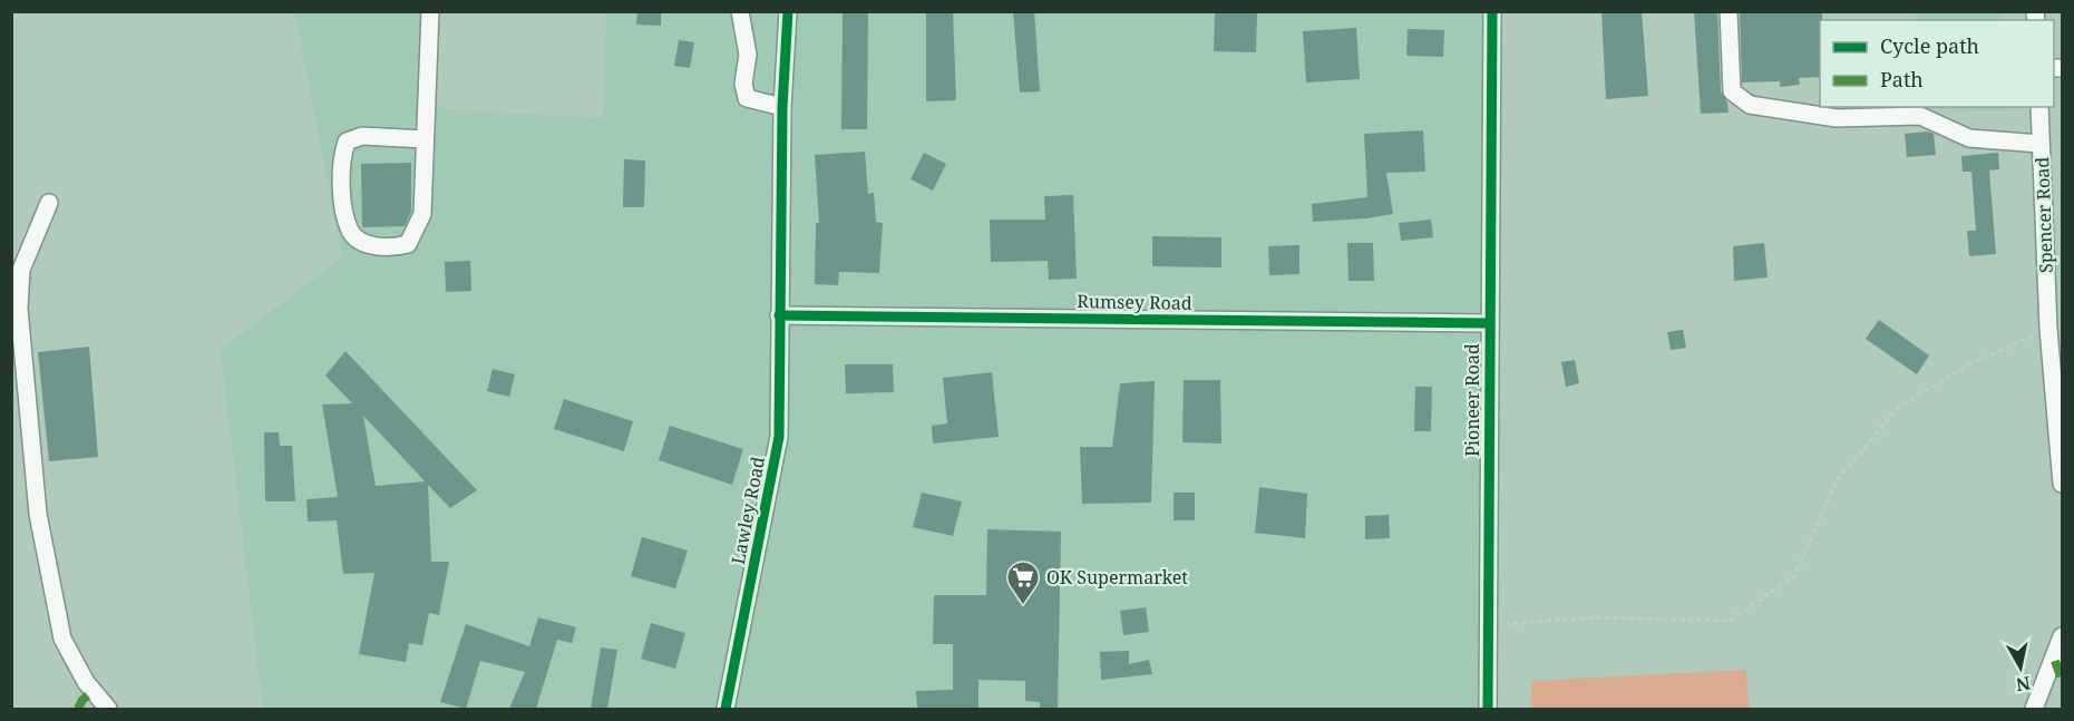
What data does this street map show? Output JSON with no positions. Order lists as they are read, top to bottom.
{
  "streets": {
    "street": [
      "Spencer Road",
      "Rumsey Road",
      "Pioneer Road",
      "Lawley Road"
    ]
  },
  "crossings": [
    ["Rumsey Road", "Pioneer Road"],
    ["Rumsey Road", "Lawley Road"]
  ],
  "places": {
    "supermarket": ["OK Supermarket"]
  },
  "legend": ["Cycle path", "Path"],
  "north": "bottom"
}
